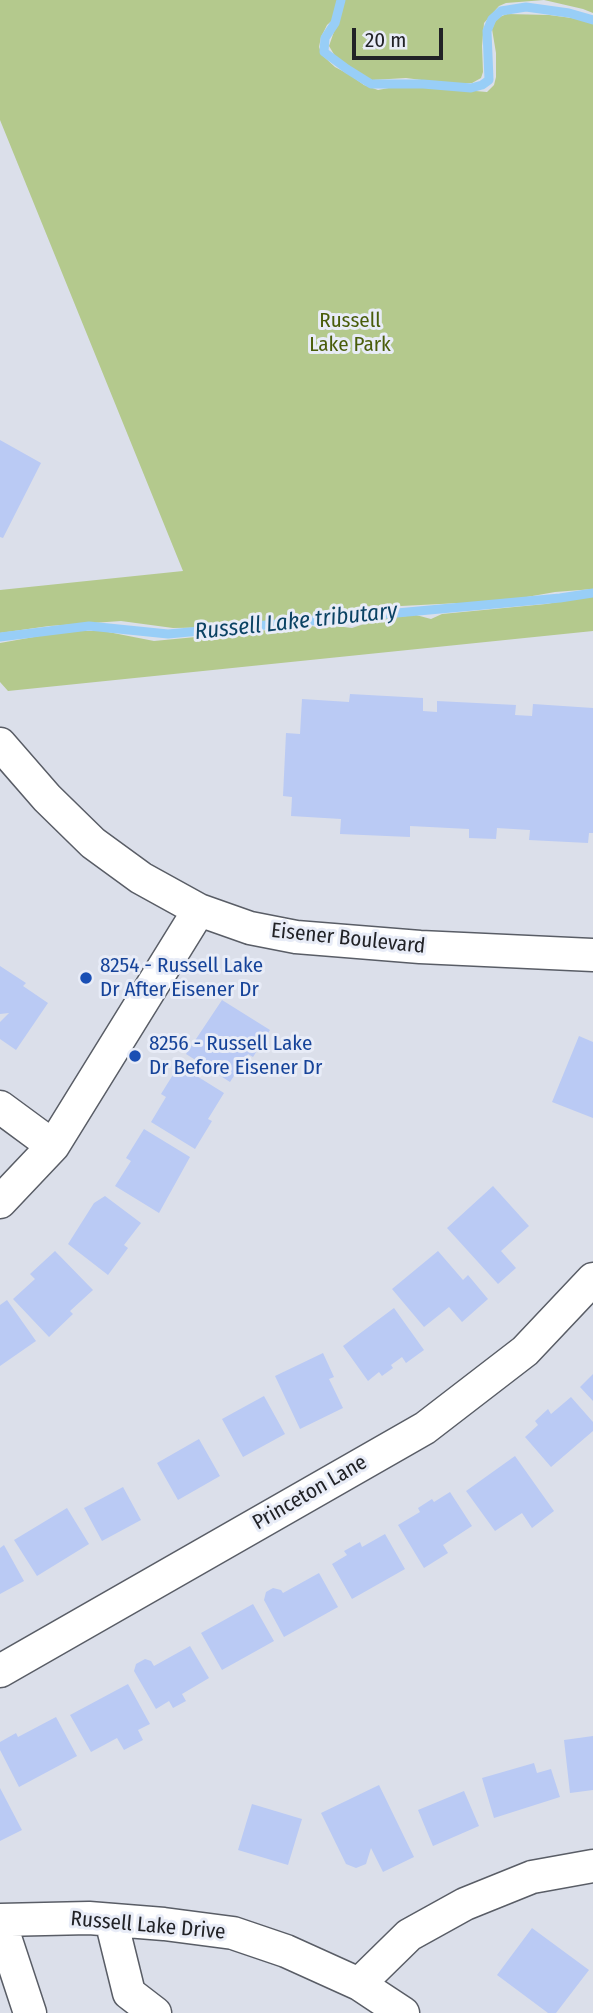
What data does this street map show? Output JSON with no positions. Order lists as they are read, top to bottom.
{
  "streets": {
    "street": ["Eisener Boulevard", "Princeton Lane", "Russell Lake Drive"]
  },
  "water": ["Russell Lake tributary"],
  "parks": ["Russell Lake Park"],
  "places": ["8254 - Russell Lake Dr After Eisener Dr", "8256 - Russell Lake Dr Before Eisener Dr"],
  "scale_bar": "20 m"
}
